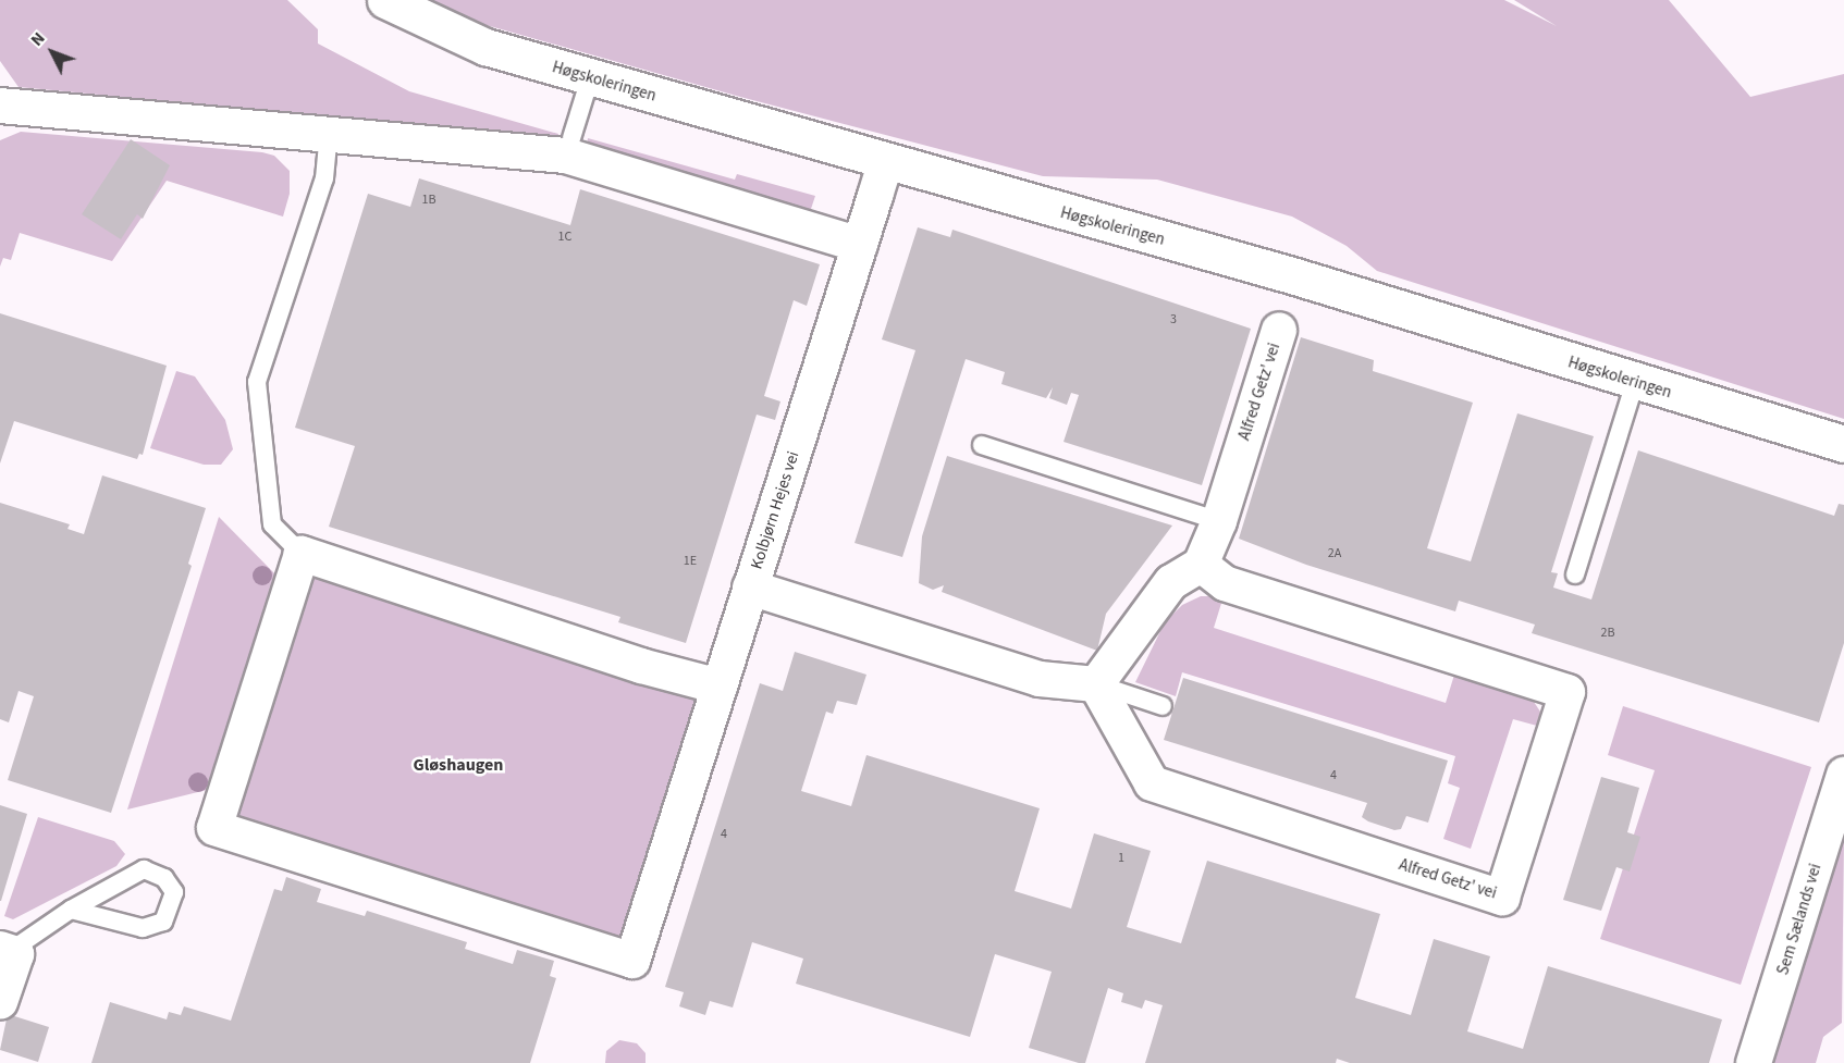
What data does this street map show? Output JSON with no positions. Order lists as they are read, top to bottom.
{
  "streets": {
    "street": [
      "Høgskoleringen",
      "Alfred Getz' vei",
      "Kolbjørn Hejes vei",
      "Sem Sælands vei"
    ]
  },
  "crossings": [
    ["Høgskoleringen", "Kolbjørn Hejes vei"],
    ["Alfred Getz' vei", "Kolbjørn Hejes vei"]
  ],
  "districts": ["Gløshaugen"],
  "house_numbers": [
    "1B",
    "1C",
    "3",
    "2A",
    "1E",
    "2B",
    "4",
    "4",
    "1"
  ],
  "north": "top left"
}
